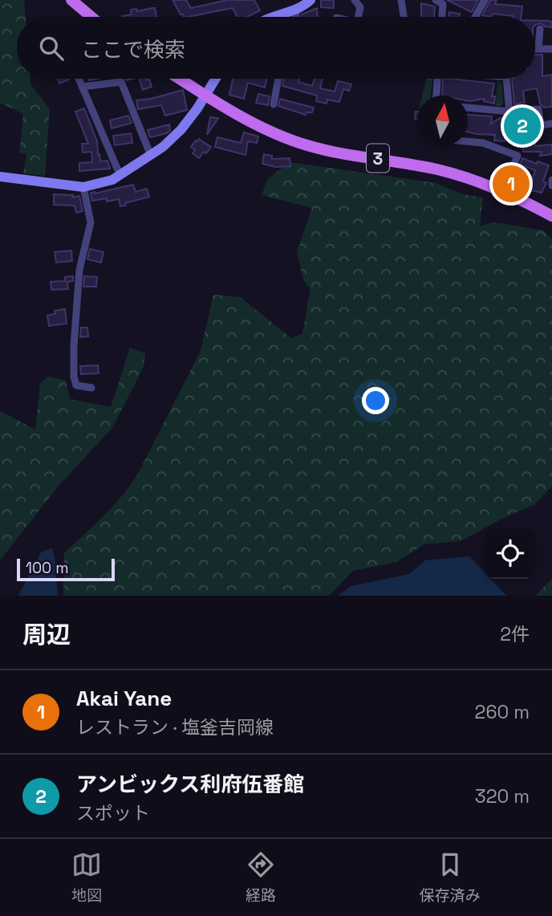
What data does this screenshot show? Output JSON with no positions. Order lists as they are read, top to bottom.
{
  "streets": {
    "main road": ["3"]
  },
  "scale_bar": "100 m",
  "north": "top",
  "page": {
    "search": "ここで検索",
    "pins": ["2", "1"],
    "scale": "100 m",
    "heading": ["周辺", "2件"],
    "list": [
      {
        "mark": "1",
        "name": "Akai Yane",
        "note": "レストラン · 塩釜吉岡線",
        "value": "260 m"
      },
      {
        "mark": "2",
        "name": "アンビックス利府伍番館",
        "note": "スポット",
        "value": "320 m"
      }
    ],
    "nav": ["地図", "経路", "保存済み"]
  }
}
